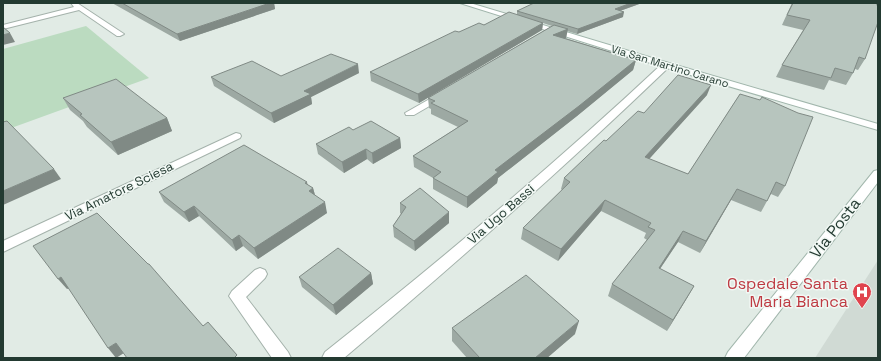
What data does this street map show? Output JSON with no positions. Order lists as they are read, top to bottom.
{
  "streets": {
    "street": [
      "Via San Martino Carano",
      "Via Amatore Sciesa",
      "Via Ugo Bassi",
      "Via Posta"
    ]
  },
  "crossings": [
    ["Via San Martino Carano", "Via Ugo Bassi"]
  ],
  "places": {
    "hospital": ["Ospedale Santa Maria Bianca"]
  }
}
